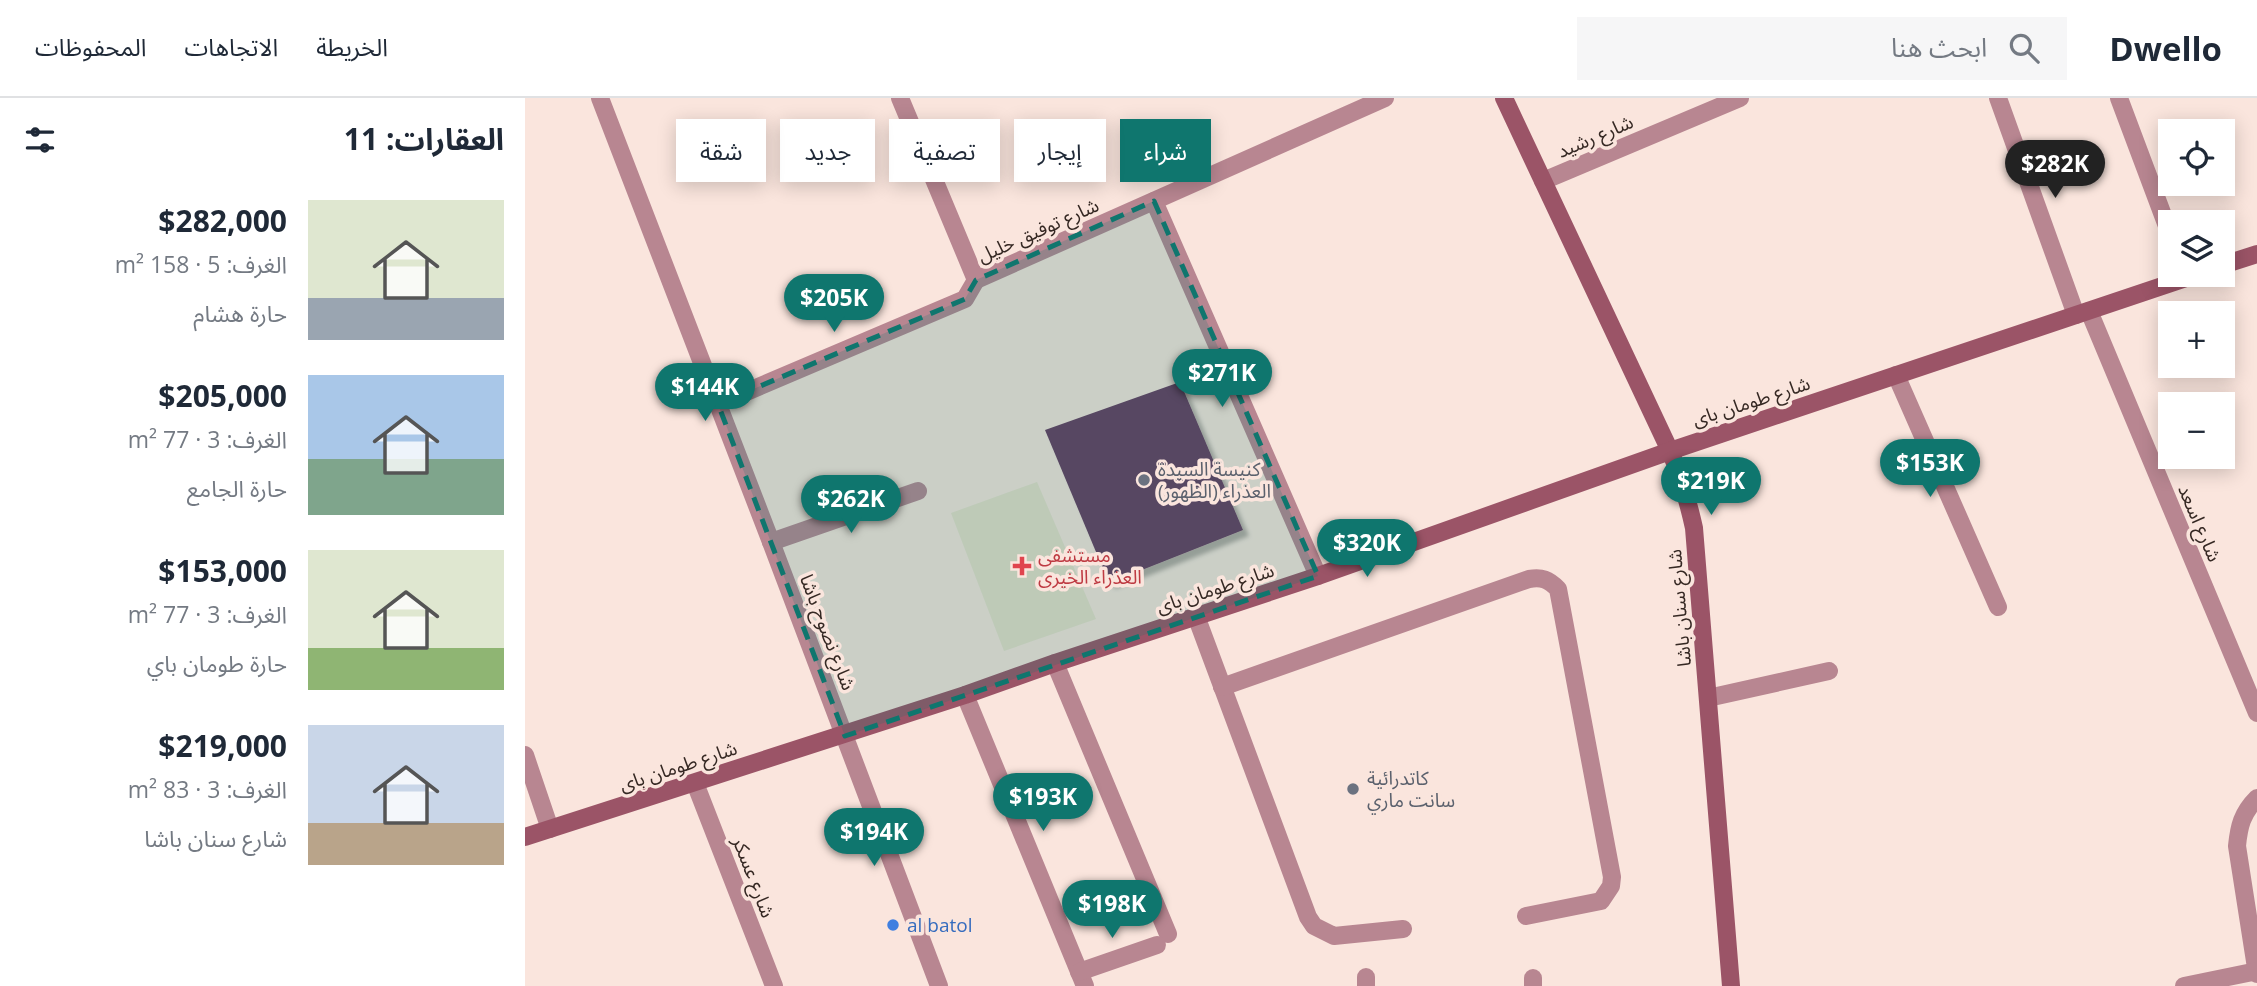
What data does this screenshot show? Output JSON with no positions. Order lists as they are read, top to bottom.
{
  "streets": {
    "street": [
      "شارع رشيد",
      "شارع توفيق خليل",
      "شارع طومان باى",
      "شارع اسعد",
      "شارع سنان باشا",
      "شارع نصوح باشا",
      "شارع عسكر"
    ]
  },
  "crossings": [
    ["شارع رشيد", "شارع سنان باشا"],
    ["شارع طومان باى", "شارع اسعد"],
    ["شارع طومان باى", "شارع سنان باشا"],
    ["شارع طومان باى", "شارع نصوح باشا"],
    ["شارع طومان باى", "شارع عسكر"]
  ],
  "places": {
    "other": ["كنيسة السيدة العذراء (الظهور)", "كاتدرائية سانت ماري", "al batol"],
    "health": ["مستشفى العذراء الخيرى"]
  },
  "page": {
    "header": "Dwello",
    "search": "ابحث هنا",
    "nav": ["الخريطة", "الاتجاهات", "المحفوظات"],
    "heading": "العقارات: 11",
    "map_buttons": ["+", "−"],
    "chip": [
      "شراء",
      "إيجار",
      "تصفية",
      "جديد",
      "شقة"
    ],
    "price": [
      "$282K",
      "$205K",
      "$271K",
      "$144K",
      "$153K",
      "$219K",
      "$262K",
      "$320K",
      "$193K",
      "$194K",
      "$198K"
    ],
    "list": [
      {
        "name": "$282,000",
        "note": "الغرف: 5 · 158 m² · حارة هشام"
      },
      {
        "name": "$205,000",
        "note": "الغرف: 3 · 77 m² · حارة الجامع"
      },
      {
        "name": "$153,000",
        "note": "الغرف: 3 · 77 m² · حارة طومان باي"
      },
      {
        "name": "$219,000",
        "note": "الغرف: 3 · 83 m² · شارع سنان باشا"
      }
    ]
  }
}
